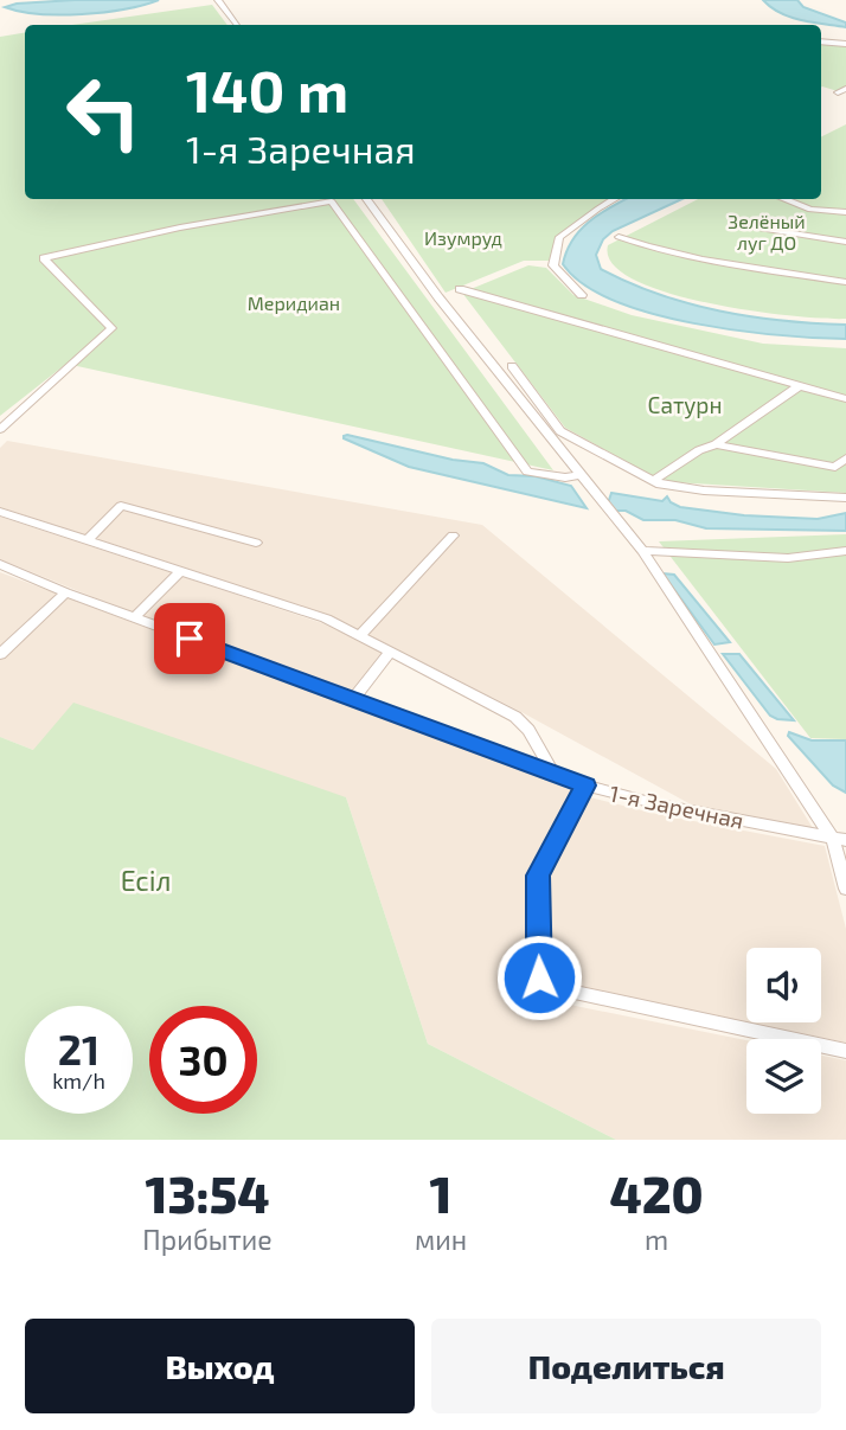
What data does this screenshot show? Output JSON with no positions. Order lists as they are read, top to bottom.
{
  "streets": {
    "street": ["1-я Заречная"]
  },
  "parks": [
    "Зелёный луг ДО",
    "Изумруд",
    "Меридиан",
    "Сатурн",
    "Есіл"
  ],
  "page": {
    "turn": ["140 m", "1-я Заречная"],
    "speed": "21 km/h",
    "limit": "30",
    "eta": [
      "13:54",
      "Прибытие",
      "1",
      "мин",
      "420",
      "m"
    ],
    "buttons": ["Выход", "Поделиться"]
  }
}
